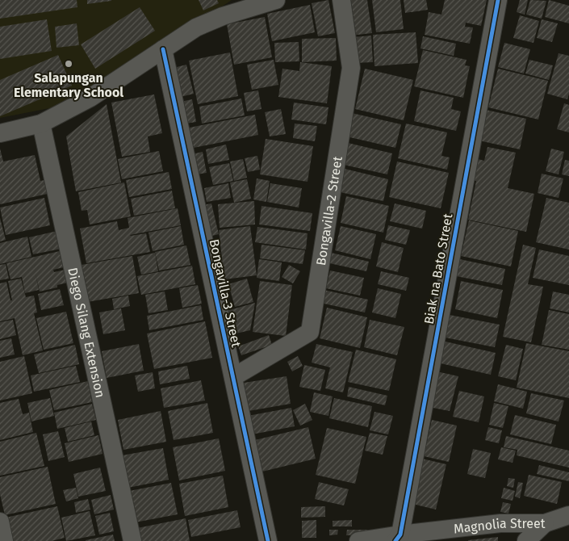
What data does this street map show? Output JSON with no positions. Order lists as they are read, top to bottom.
{
  "streets": {
    "street": [
      "Bongavilla-2 Street",
      "Biak na Bato Street",
      "Bongavilla-3 Street",
      "Diego Silang Extension",
      "Magnolia Street"
    ]
  },
  "crossings": [
    ["Bongavilla-2 Street", "Bongavilla-3 Street"],
    ["Biak na Bato Street", "Magnolia Street"]
  ],
  "places": ["Salapungan Elementary School"]
}
